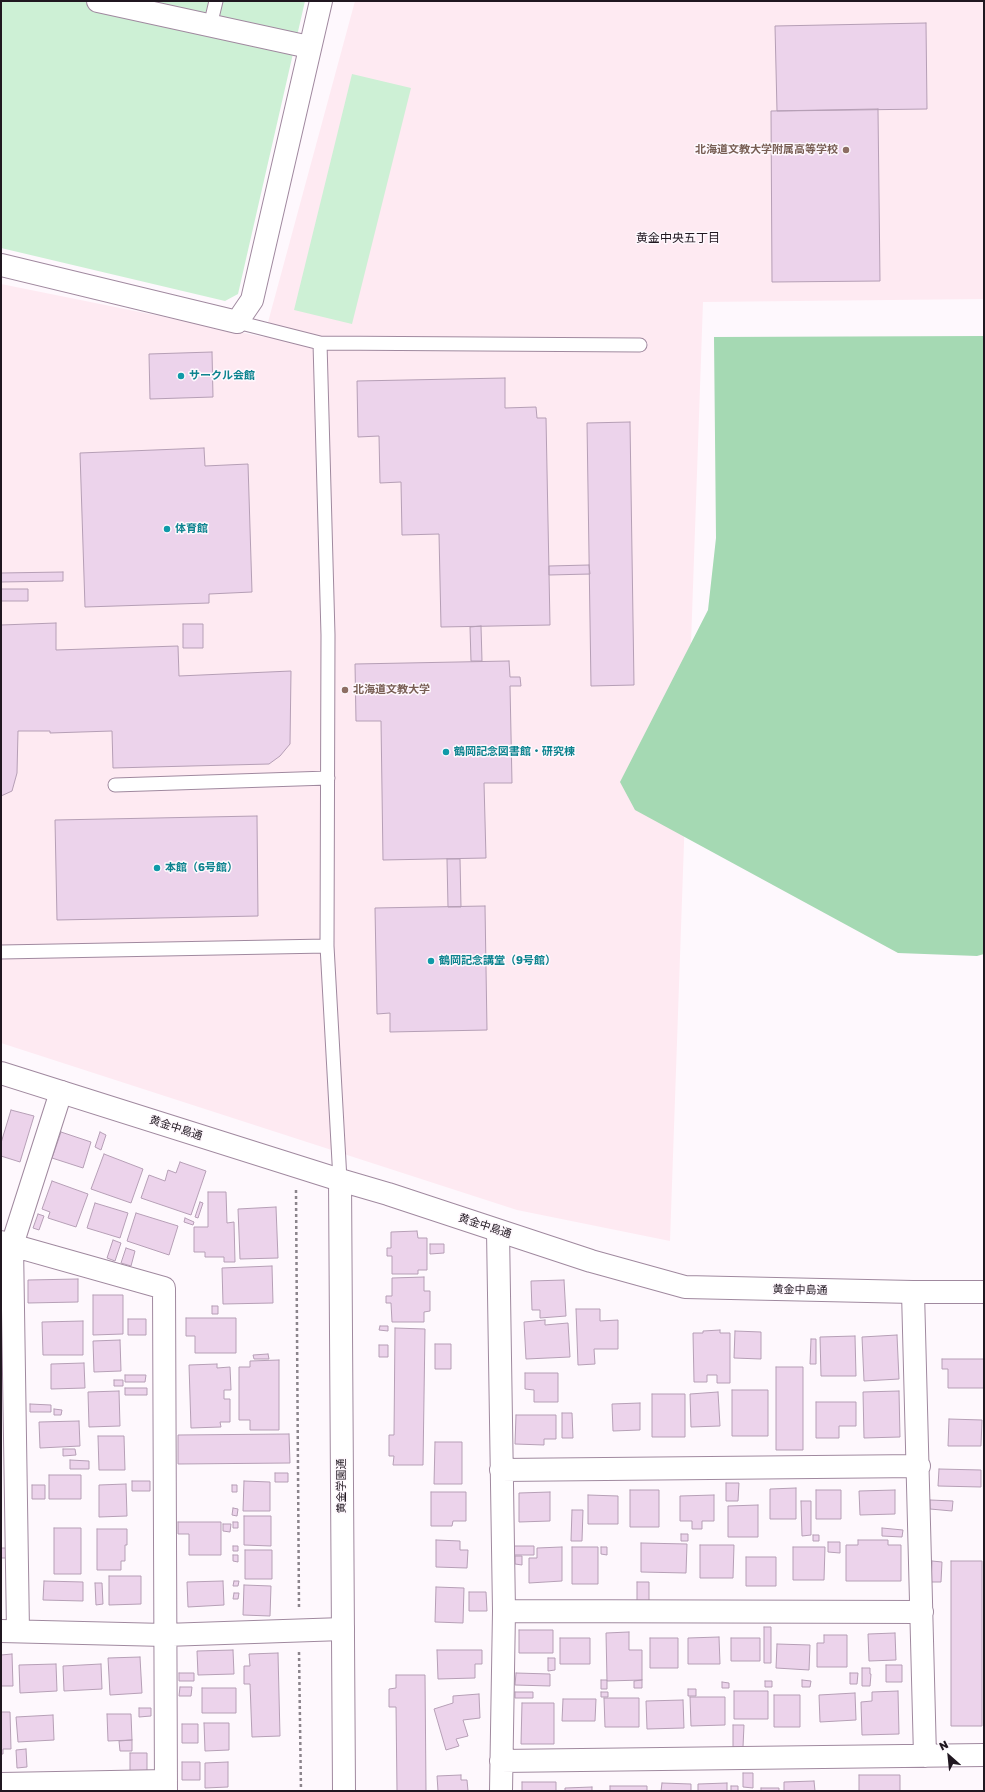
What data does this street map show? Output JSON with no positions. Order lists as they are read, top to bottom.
{
  "streets": {
    "street": ["黄金中島通", "黄金学園通"]
  },
  "crossings": [
    ["黄金中島通", "黄金学園通"]
  ],
  "districts": ["黄金中央五丁目"],
  "places": [
    "北海道文教大学附属高等学校",
    "サークル会館",
    "体育館",
    "北海道文教大学",
    "鶴岡記念図書館・研究棟",
    "本館（6号館）",
    "鶴岡記念講堂（9号館）"
  ],
  "north": "top left"
}
